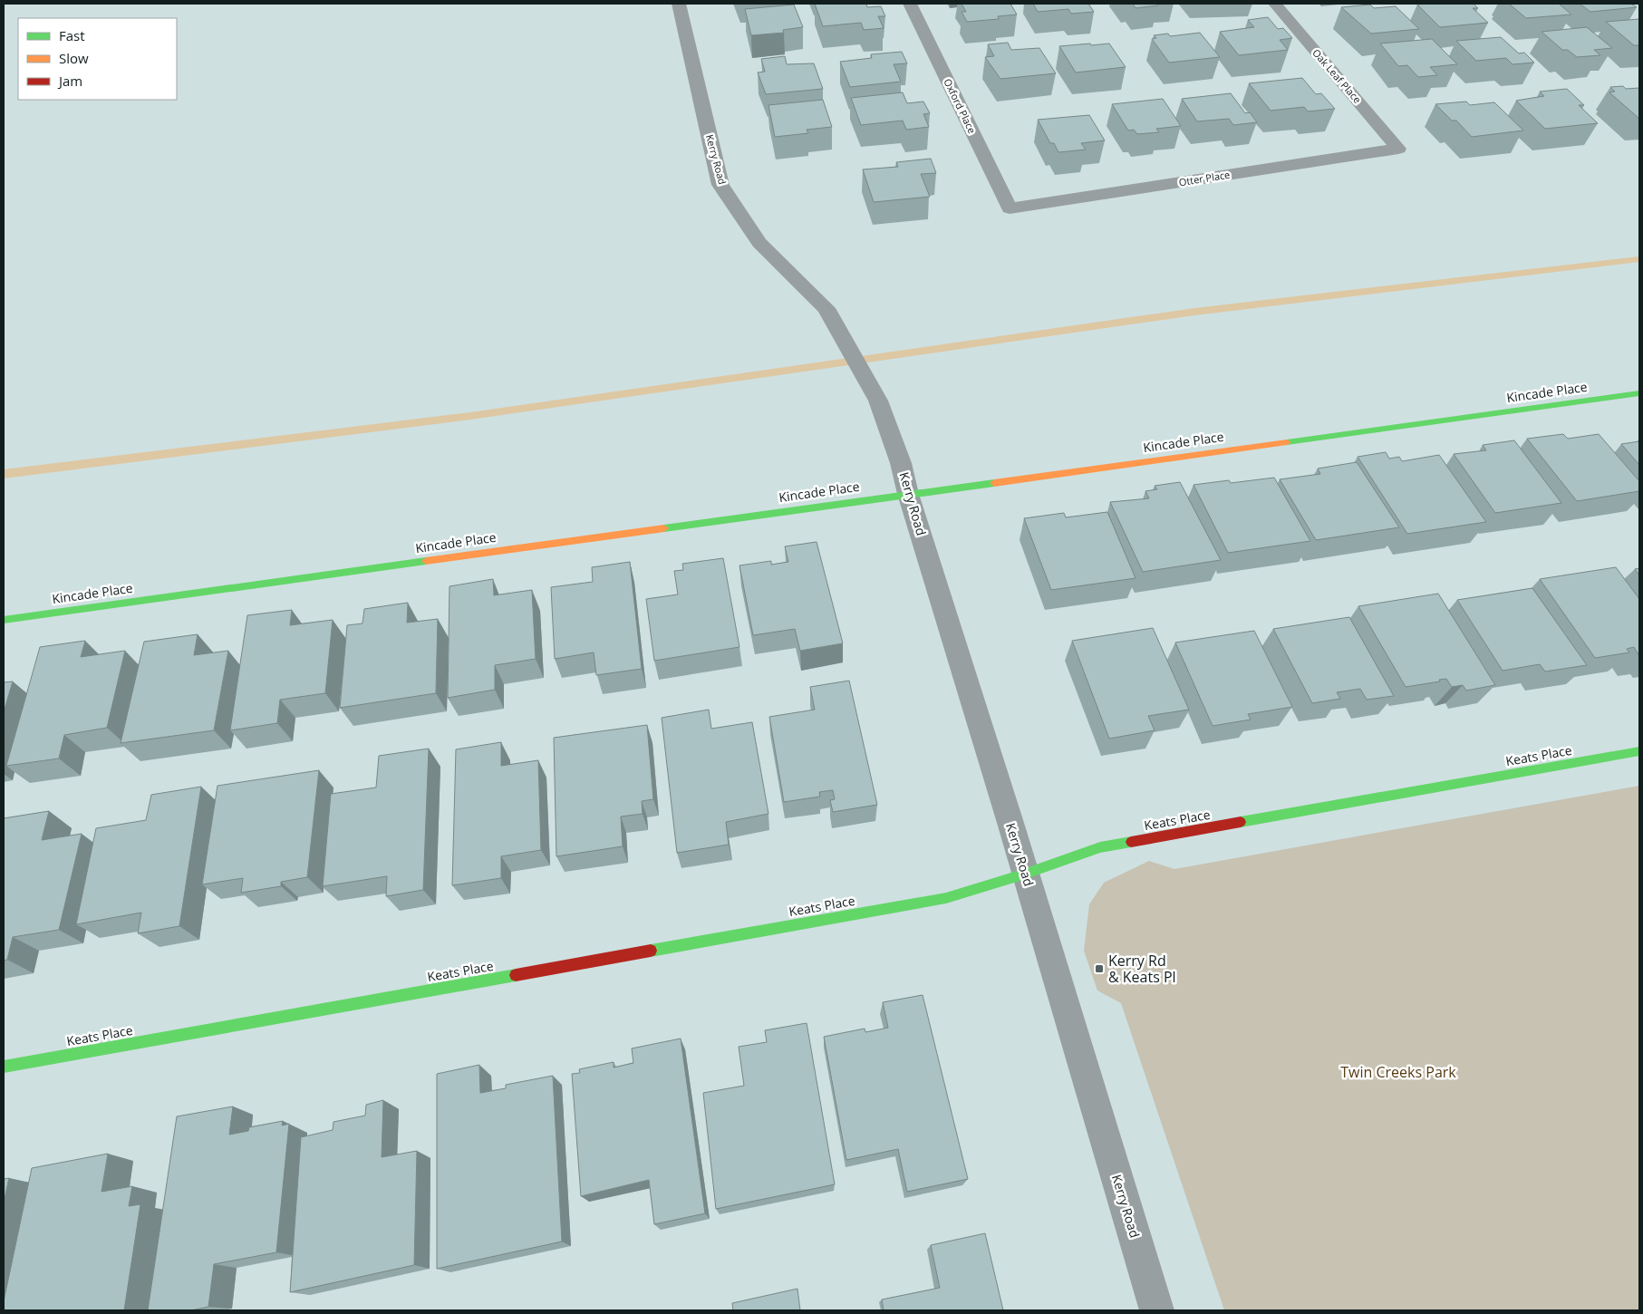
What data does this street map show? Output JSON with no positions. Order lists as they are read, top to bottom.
{
  "streets": {
    "street": [
      "Oak Leaf Place",
      "Oxford Place",
      "Kerry Road",
      "Otter Place",
      "Kincade Place",
      "Keats Place"
    ]
  },
  "crossings": [
    ["Oak Leaf Place", "Otter Place"],
    ["Oxford Place", "Otter Place"],
    ["Kerry Road", "Kincade Place"],
    ["Kerry Road", "Keats Place"]
  ],
  "parks": ["Twin Creeks Park"],
  "places": {
    "transit": ["Kerry Rd & Keats Pl"]
  },
  "legend": ["Fast", "Slow", "Jam"]
}
